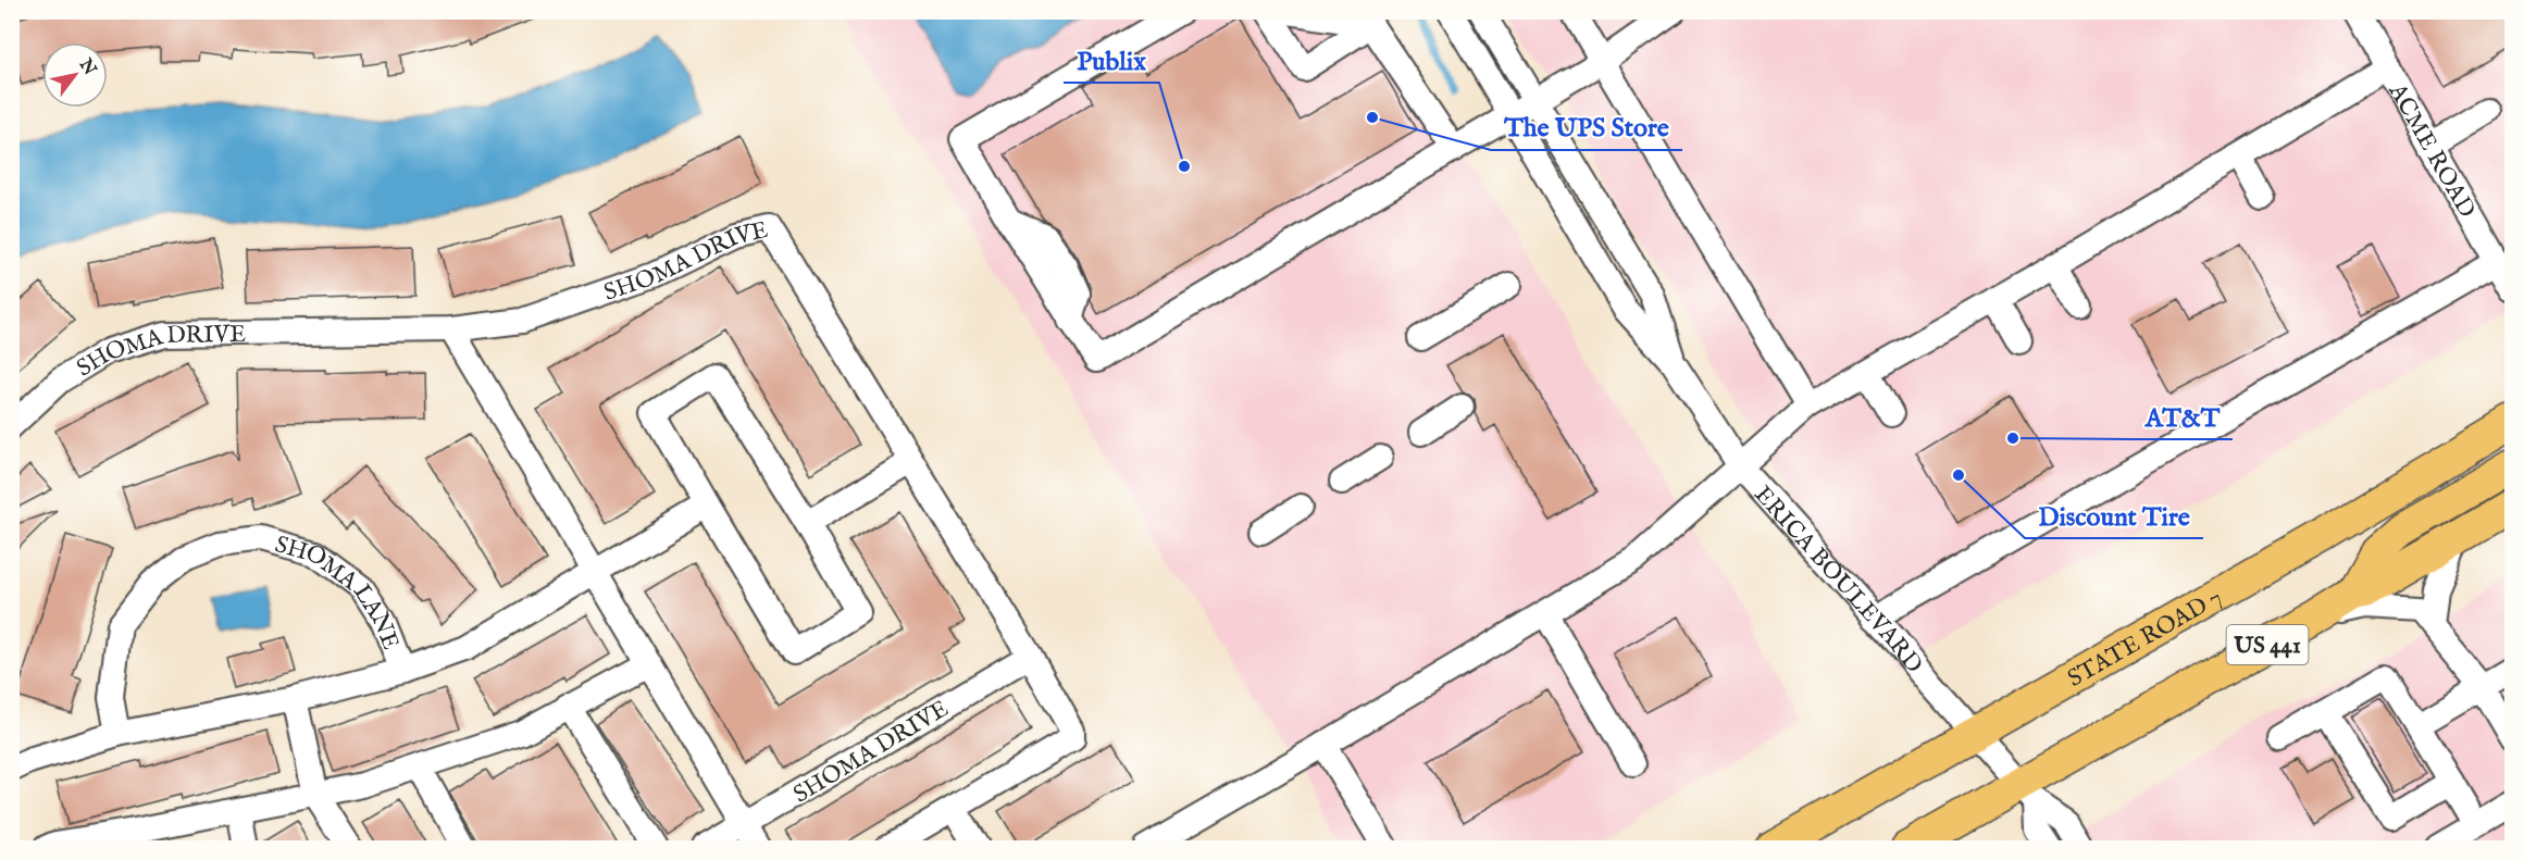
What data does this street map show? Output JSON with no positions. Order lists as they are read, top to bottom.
{
  "streets": {
    "main road": ["STATE ROAD 7", "US 441"],
    "street": [
      "ACME ROAD",
      "SHOMA DRIVE",
      "ERICA BOULEVARD",
      "SHOMA LANE"
    ]
  },
  "crossings": [
    ["ERICA BOULEVARD", "STATE ROAD 7"],
    ["ERICA BOULEVARD", "US 441"]
  ],
  "places": [
    "The UPS Store",
    "Publix",
    "AT&T",
    "Discount Tire"
  ],
  "north": "top right"
}
